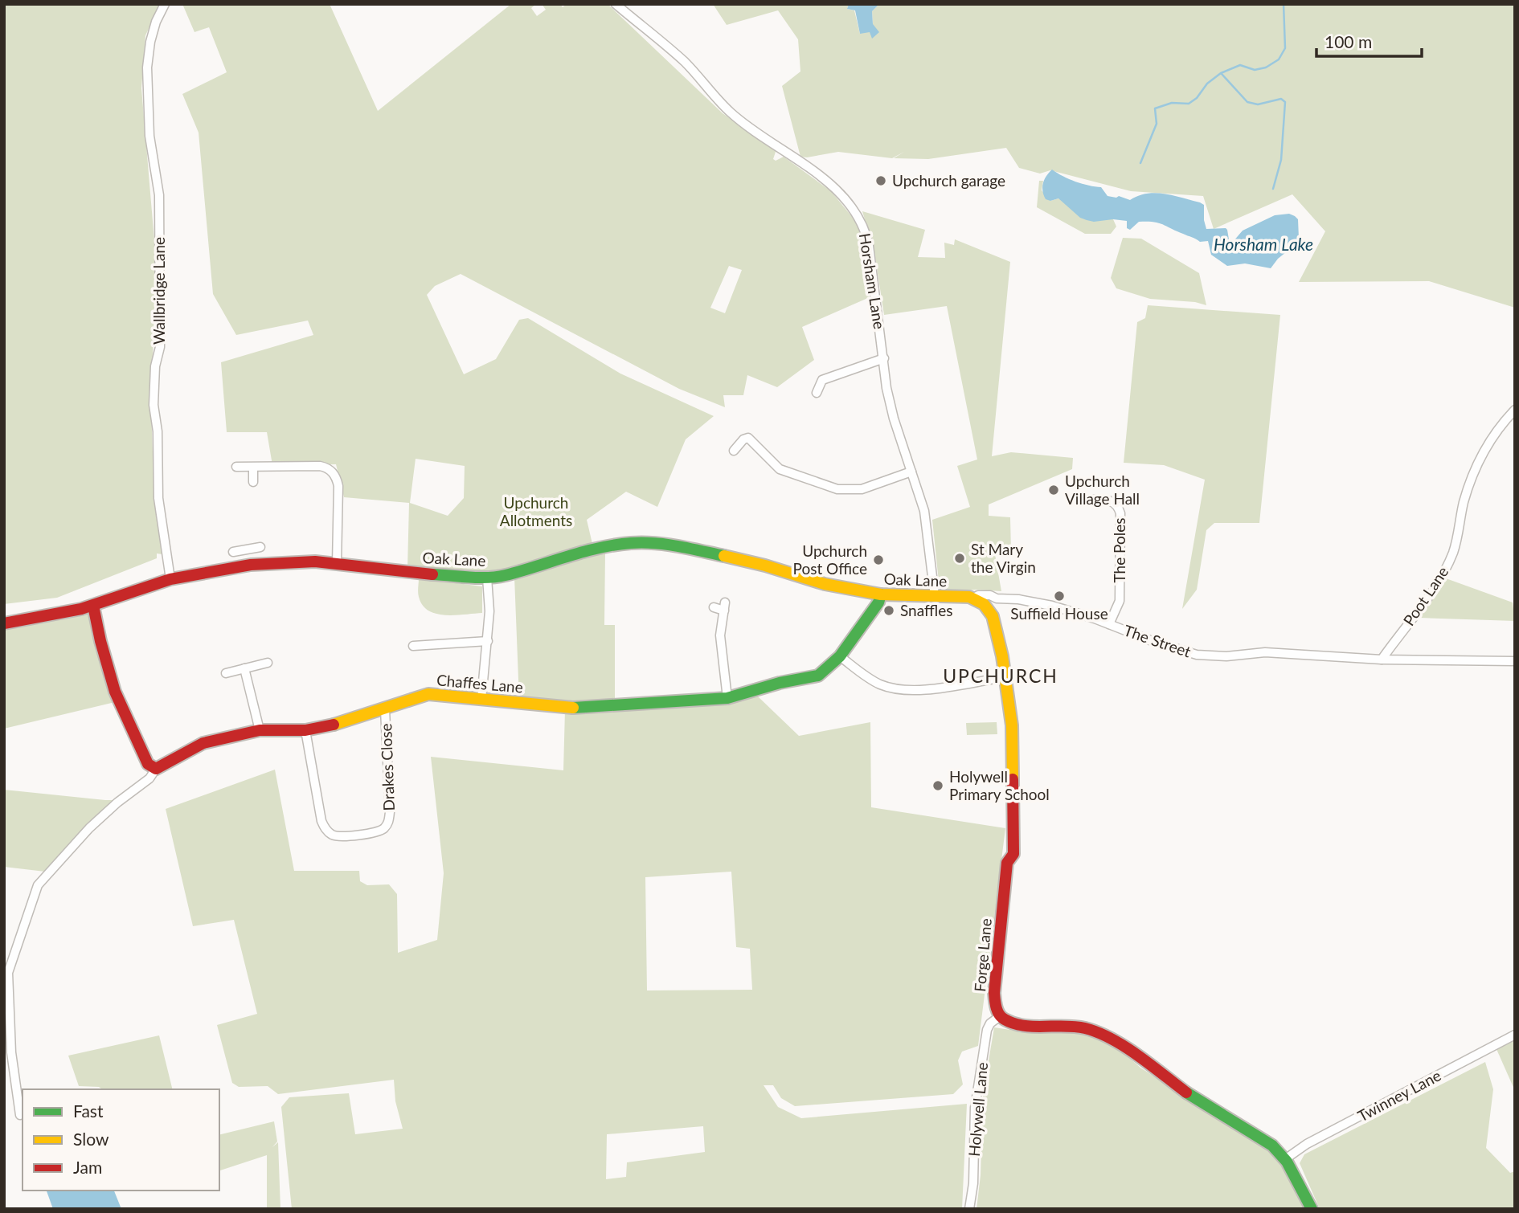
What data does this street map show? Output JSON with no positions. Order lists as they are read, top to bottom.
{
  "streets": {
    "street": [
      "Horsham Lane",
      "Wallbridge Lane",
      "The Poles",
      "Oak Lane",
      "Poot Lane",
      "The Street",
      "Chaffes Lane",
      "Drakes Close",
      "Forge Lane",
      "Twinney Lane",
      "Holywell Lane"
    ]
  },
  "crossings": [
    ["Horsham Lane", "Oak Lane"],
    ["Wallbridge Lane", "Oak Lane"],
    ["The Poles", "The Street"],
    ["Oak Lane", "The Street"],
    ["Oak Lane", "Chaffes Lane"],
    ["Oak Lane", "Forge Lane"],
    ["Poot Lane", "The Street"],
    ["Chaffes Lane", "Drakes Close"],
    ["Forge Lane", "Holywell Lane"]
  ],
  "districts": ["UPCHURCH"],
  "water": ["Horsham Lake"],
  "parks": ["Upchurch Allotments"],
  "places": [
    "Upchurch garage",
    "Upchurch Village Hall",
    "St Mary the Virgin",
    "Upchurch Post Office",
    "Suffield House",
    "Snaffles",
    "Holywell Primary School"
  ],
  "legend": ["Fast", "Slow", "Jam"],
  "scale_bar": "100 m"
}
